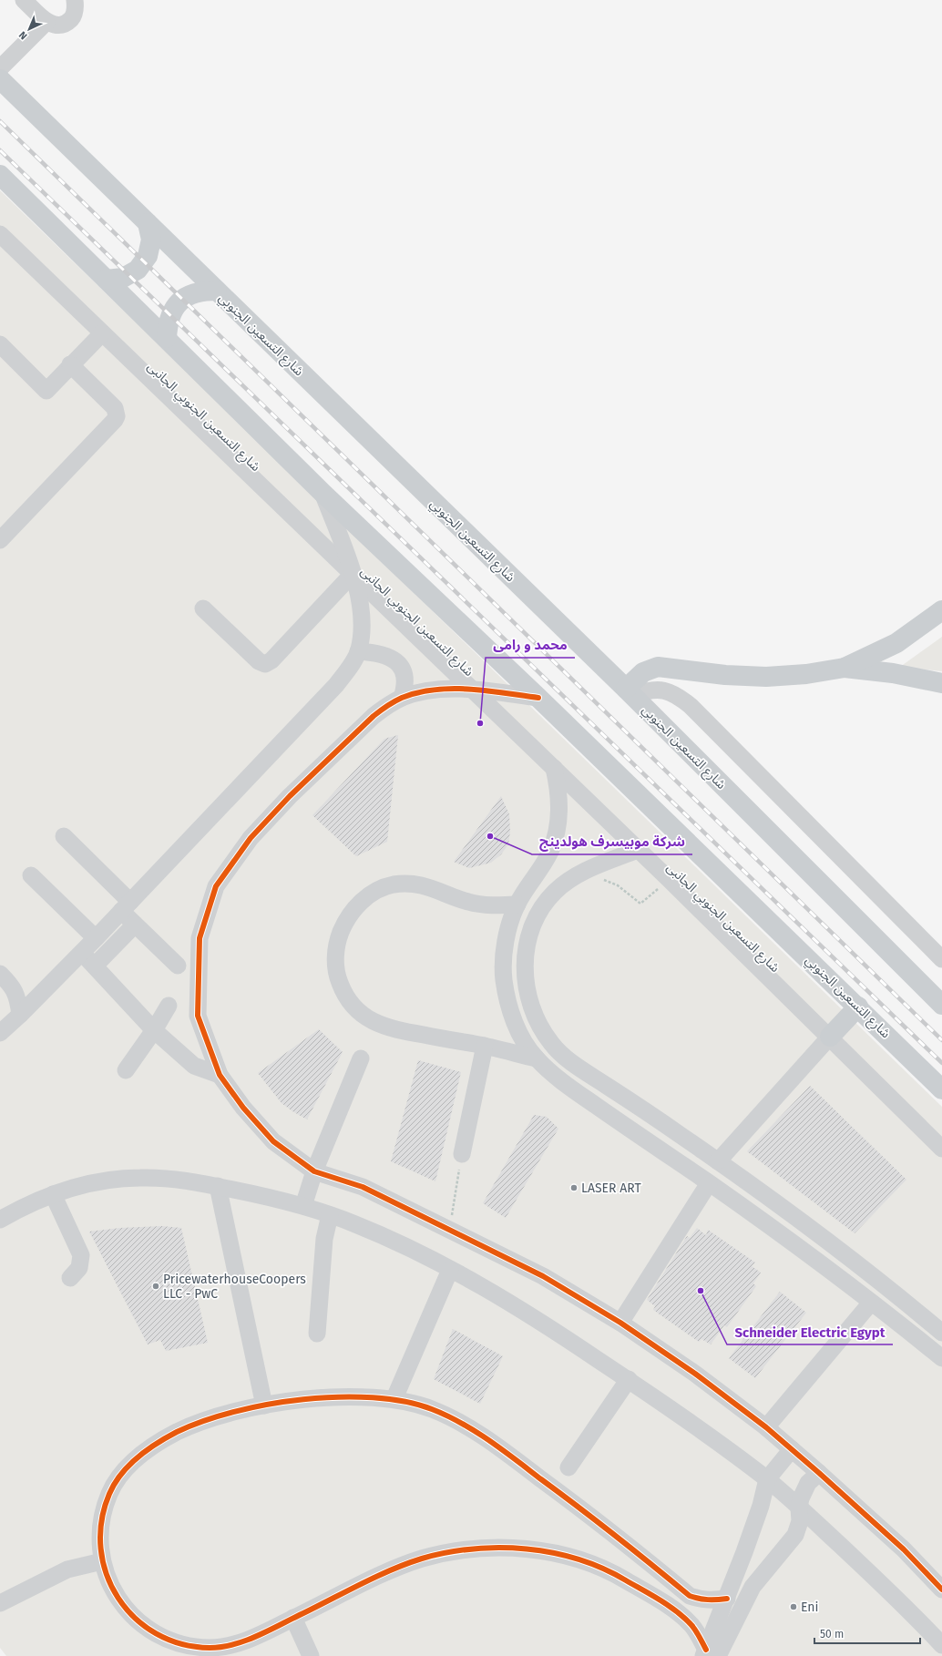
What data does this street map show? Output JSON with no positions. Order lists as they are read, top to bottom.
{
  "streets": {
    "main road": ["شارع التسعين الجنوبي"],
    "street": ["شارع التسعين الجنوبي الجانبى"]
  },
  "places": [
    "محمد و رامى",
    "شركة موبيسرف هولدينج",
    "LASER ART",
    "PricewaterhouseCoopers LLC - PwC",
    "Schneider Electric Egypt",
    "Eni"
  ],
  "scale_bar": "50 m",
  "north": "bottom left"
}
